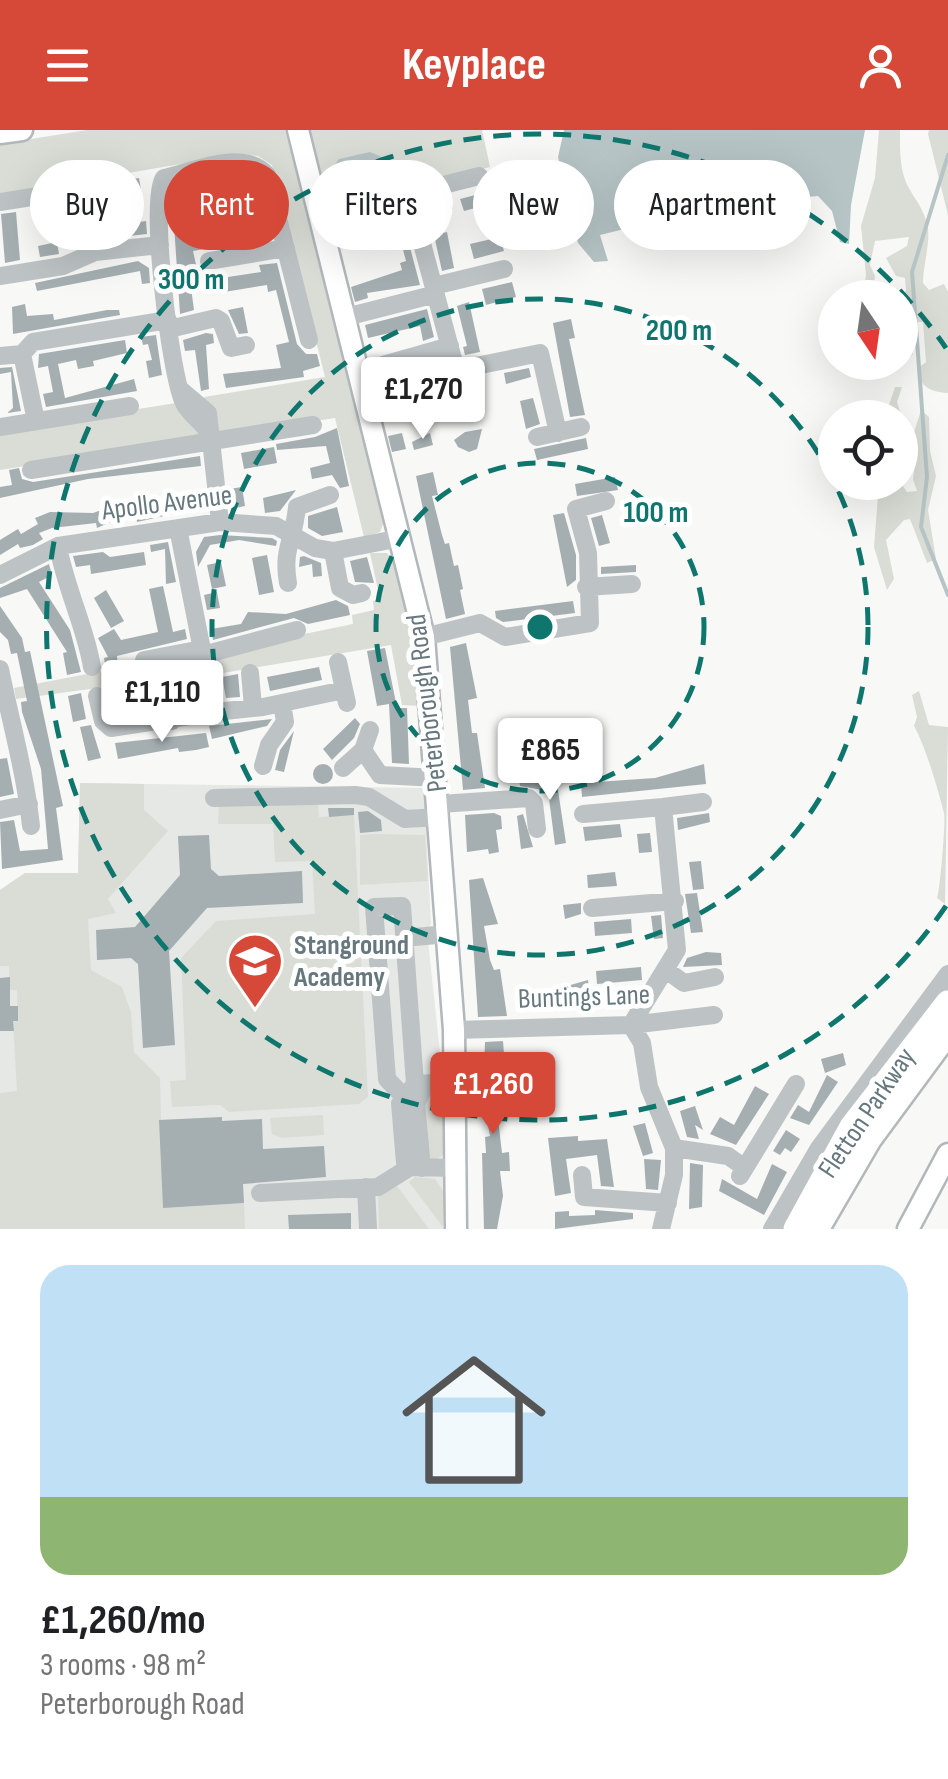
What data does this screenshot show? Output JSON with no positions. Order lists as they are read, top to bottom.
{
  "streets": {
    "highway": ["Fletton Parkway"],
    "main road": ["Peterborough Road"],
    "street": ["Apollo Avenue", "Buntings Lane"]
  },
  "crossings": [
    ["Apollo Avenue", "Peterborough Road"],
    ["Peterborough Road", "Buntings Lane"]
  ],
  "places": {
    "school or university": ["Stanground Academy"]
  },
  "north": "bottom",
  "page": {
    "header": "Keyplace",
    "chip": [
      "Buy",
      "Rent",
      "Filters",
      "New",
      "Apartment"
    ],
    "price": [
      "£1,270",
      "£1,110",
      "£865",
      "£1,260"
    ],
    "list": [
      {
        "name": "£1,260/mo",
        "note": "3 rooms · 98 m² · Peterborough Road"
      }
    ]
  },
  "rings": ["300 m", "200 m", "100 m"]
}
